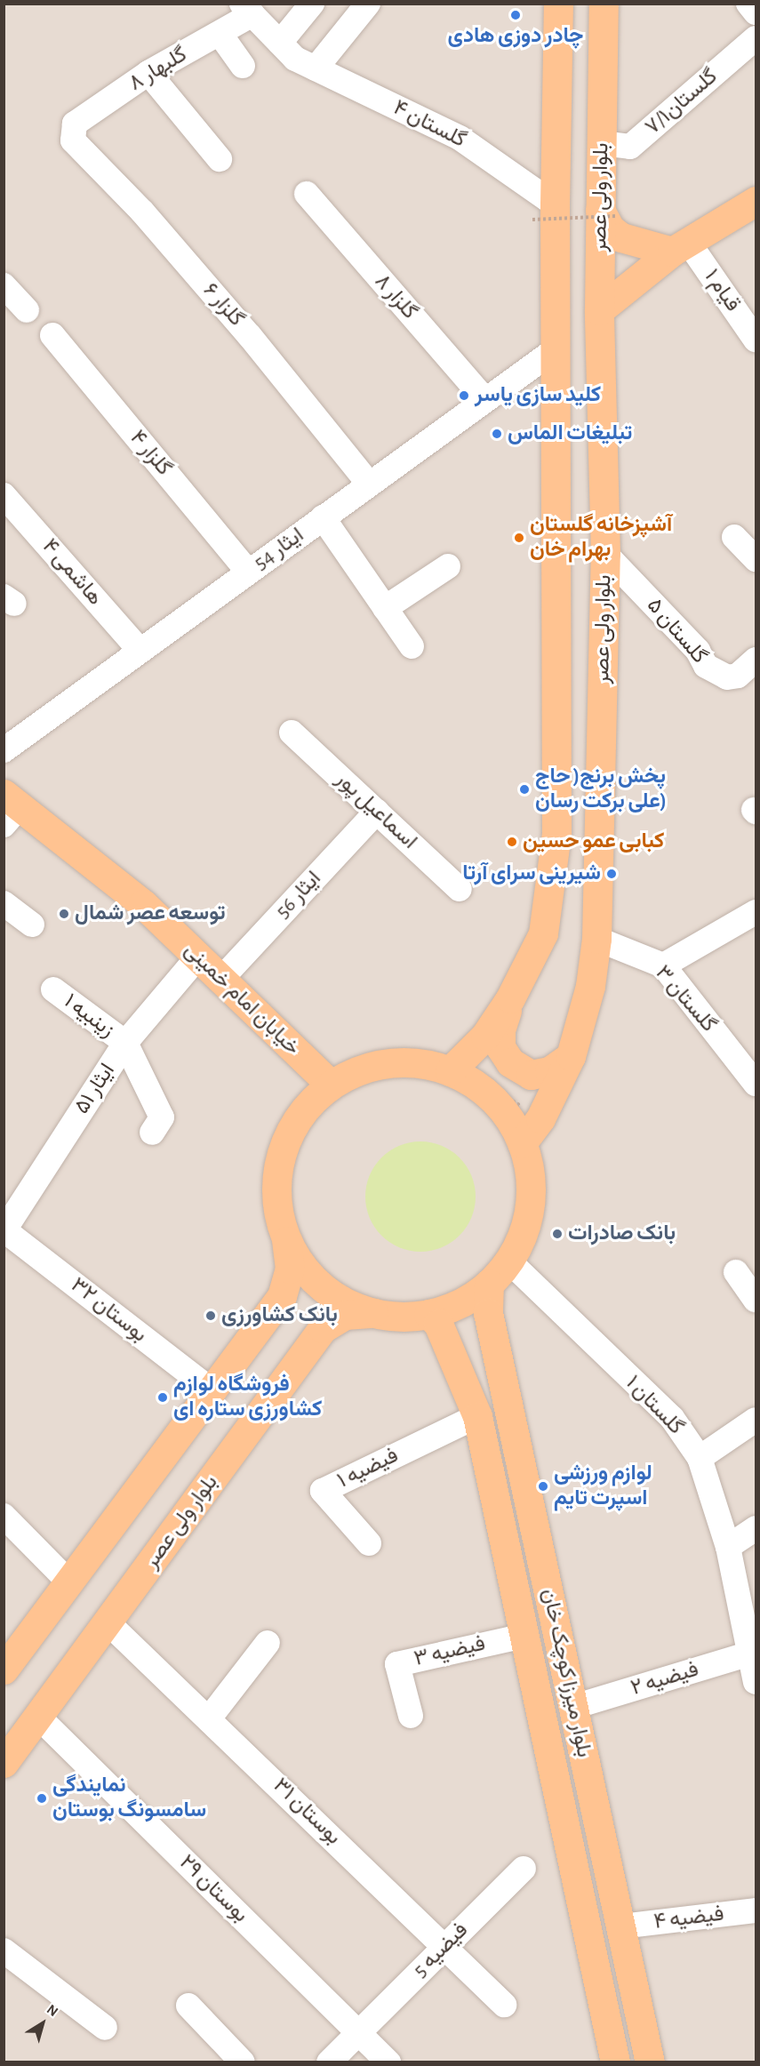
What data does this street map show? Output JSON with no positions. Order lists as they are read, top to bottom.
{
  "streets": {
    "main road": ["بلوار ولی عصر", "خیابان امام خمینی", "بلوار میرزا کوچک خان"],
    "street": [
      "گلبهار ۸",
      "گلستان۷/۱",
      "گلستان ۴",
      "قیام ۱",
      "گلزار ۸",
      "گلزار ۶",
      "گلزار ۴",
      "ایثار 54",
      "هاشمی ۴",
      "گلستان ۵",
      "اسماعیل پور",
      "ایثار 56",
      "گلستان ۳",
      "زینبیه ۱",
      "ایثار ۵۱",
      "بوستان ۳۲",
      "گلستان ۱",
      "فیضیه ۱",
      "فیضیه ۳",
      "فیضیه ۲",
      "بوستان ۳۱",
      "بوستان ۲۹",
      "فیضیه ۴",
      "فیضیه 5"
    ]
  },
  "crossings": [
    ["گلبهار ۸", "گلزار ۶"],
    ["گلستان۷/۱", "بلوار ولی عصر"],
    ["بلوار ولی عصر", "گلستان ۵"],
    ["بلوار ولی عصر", "گلستان ۳"],
    ["بلوار ولی عصر", "بوستان ۳۱"],
    ["بلوار ولی عصر", "بوستان ۲۹"],
    ["گلزار ۸", "ایثار 54"],
    ["گلزار ۶", "ایثار 54"],
    ["گلزار ۴", "ایثار 54"],
    ["ایثار 54", "هاشمی ۴"],
    ["اسماعیل پور", "ایثار 56"],
    ["ایثار 56", "خیابان امام خمینی"],
    ["خیابان امام خمینی", "ایثار ۵۱"],
    ["زینبیه ۱", "ایثار ۵۱"],
    ["ایثار ۵۱", "بوستان ۳۲"],
    ["گلستان ۱", "فیضیه ۲"],
    ["فیضیه ۱", "بلوار میرزا کوچک خان"],
    ["فیضیه ۳", "بلوار میرزا کوچک خان"],
    ["بلوار میرزا کوچک خان", "فیضیه ۲"],
    ["بلوار میرزا کوچک خان", "فیضیه ۴"],
    ["بوستان ۳۱", "فیضیه 5"],
    ["بوستان ۲۹", "فیضیه 5"]
  ],
  "places": [
    "چادر دوزی هادی",
    "کلید سازی یاسر",
    "تبلیغات الماس",
    "آشپزخانه گلستان بهرام خان",
    "پخش برنج( حاج علی برکت رسان)",
    "کبابی عمو حسین",
    "شیرینی سرای آرتا",
    "توسعه عصر شمال",
    "بانک صادرات",
    "بانک کشاورزی",
    "فروشگاه لوازم کشاورزی ستاره ای",
    "لوازم ورزشی اسپرت تایم",
    "نمایندگی سامسونگ بوستان"
  ],
  "north": "top right"
}
